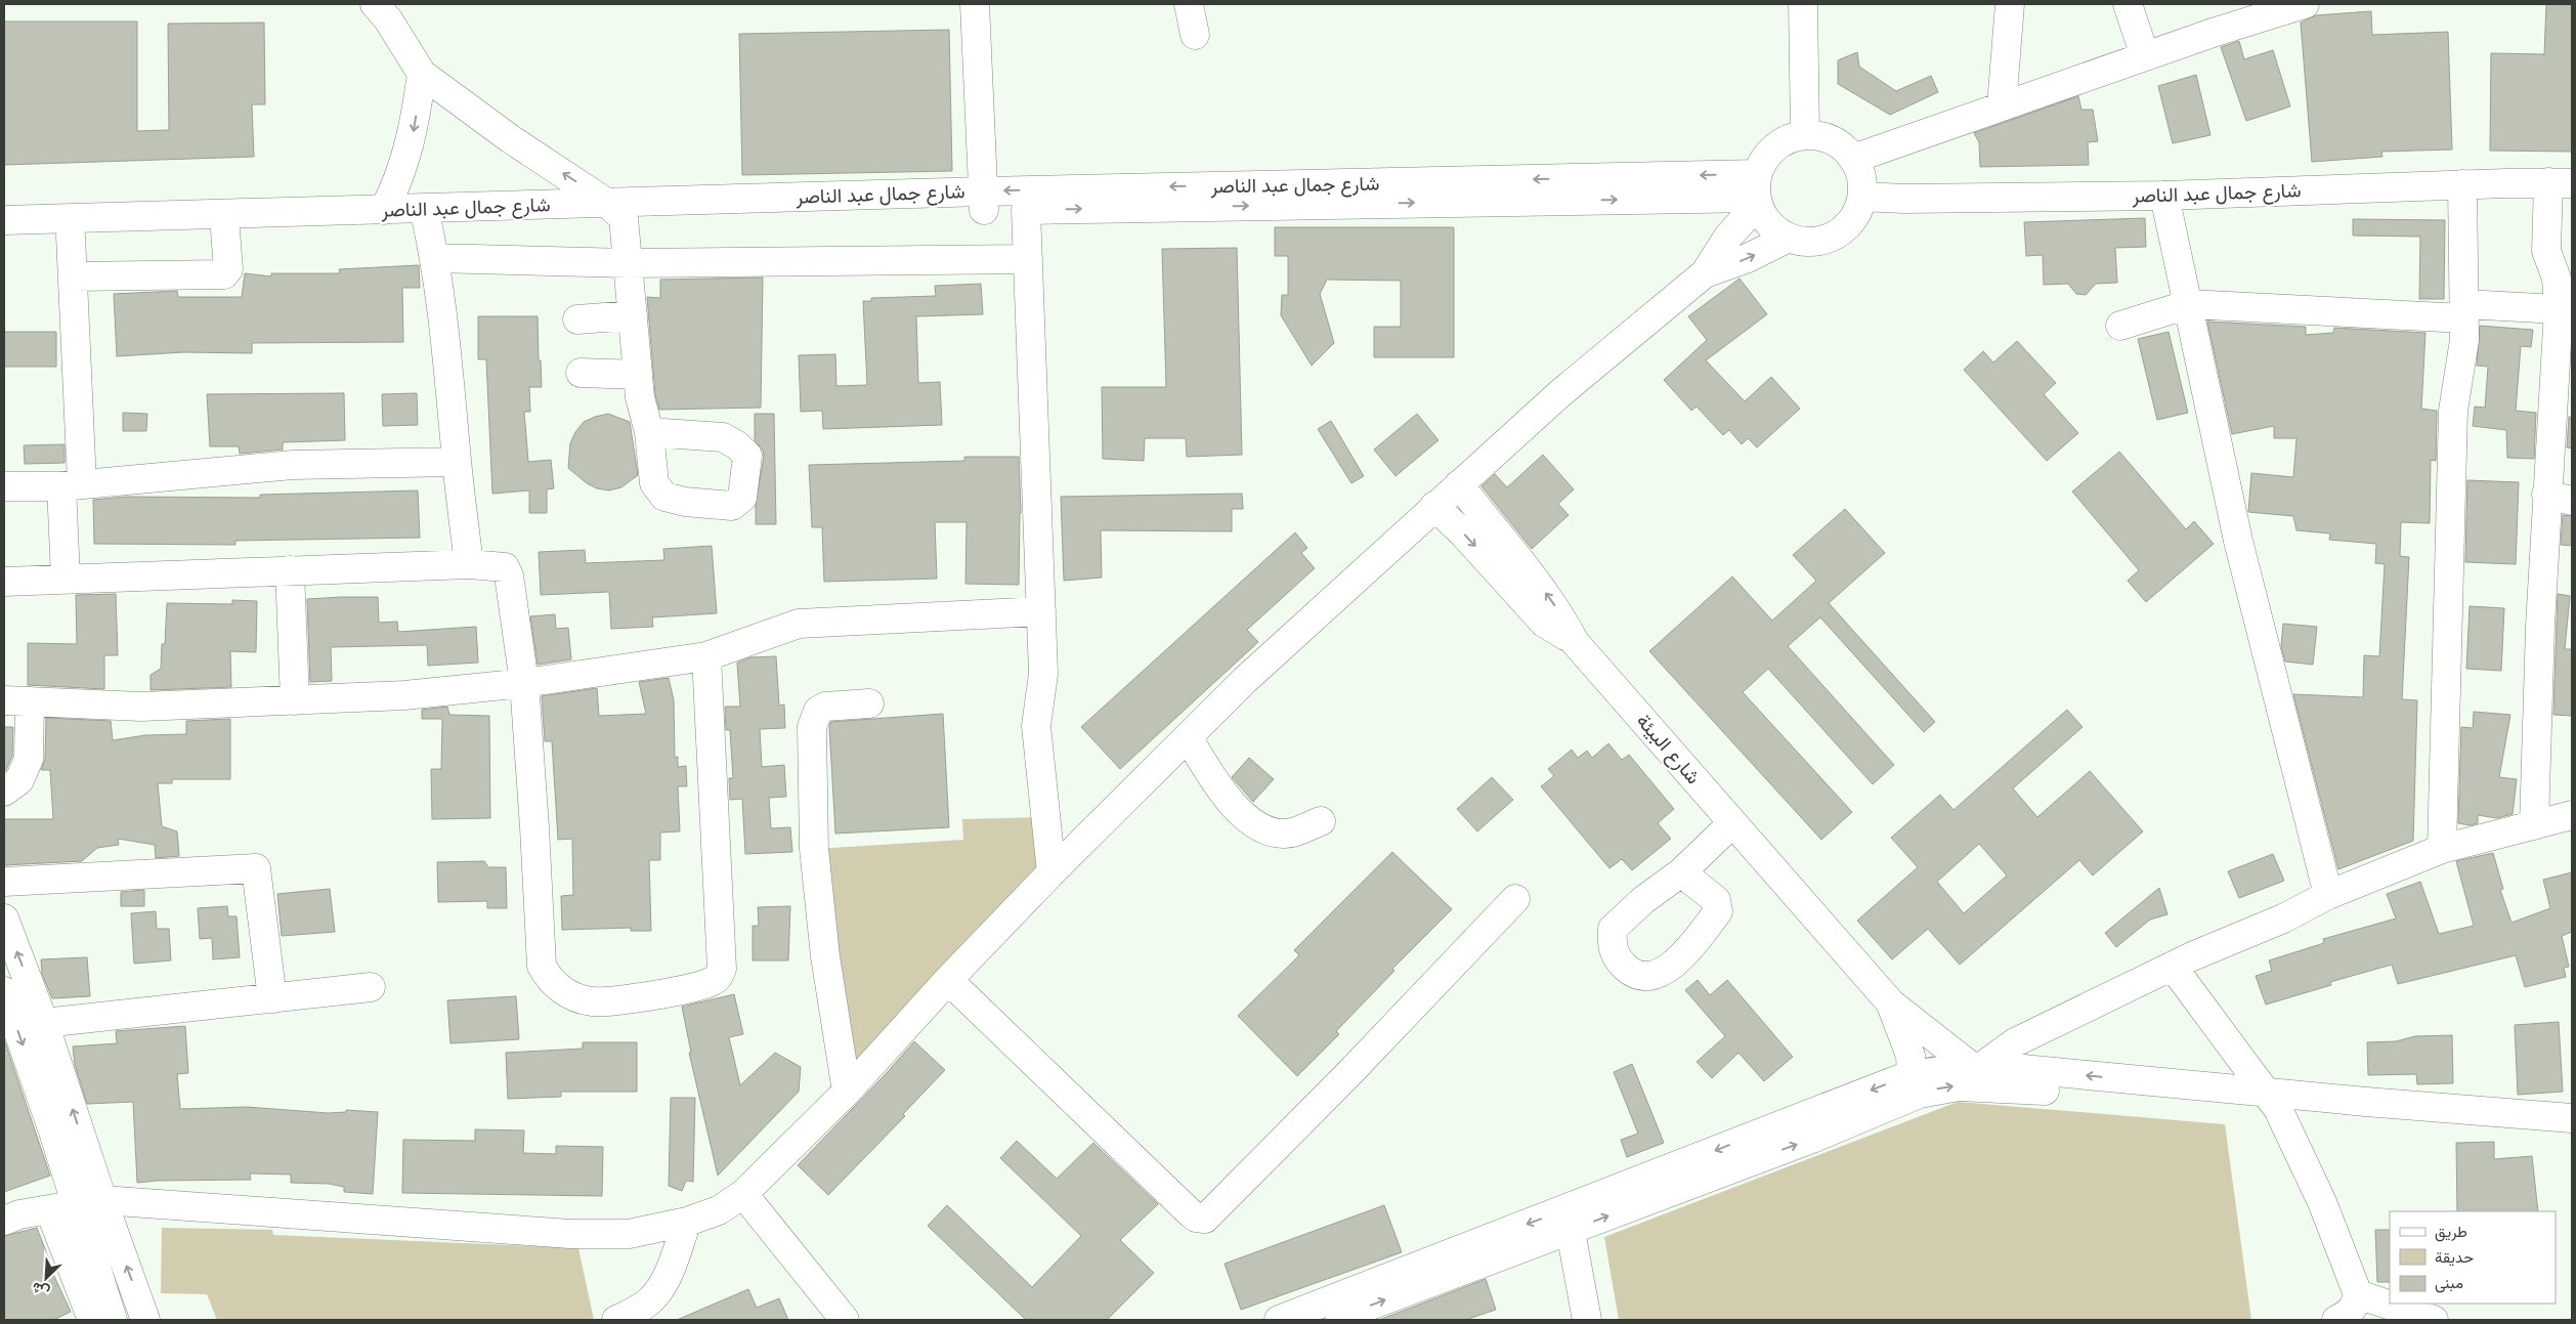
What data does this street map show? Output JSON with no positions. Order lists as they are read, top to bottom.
{
  "streets": {
    "street": ["شارع جمال عبد الناصر", "شارع البيئة"]
  },
  "legend": ["طريق", "حديقة", "مبنى"],
  "north": "bottom left"
}
